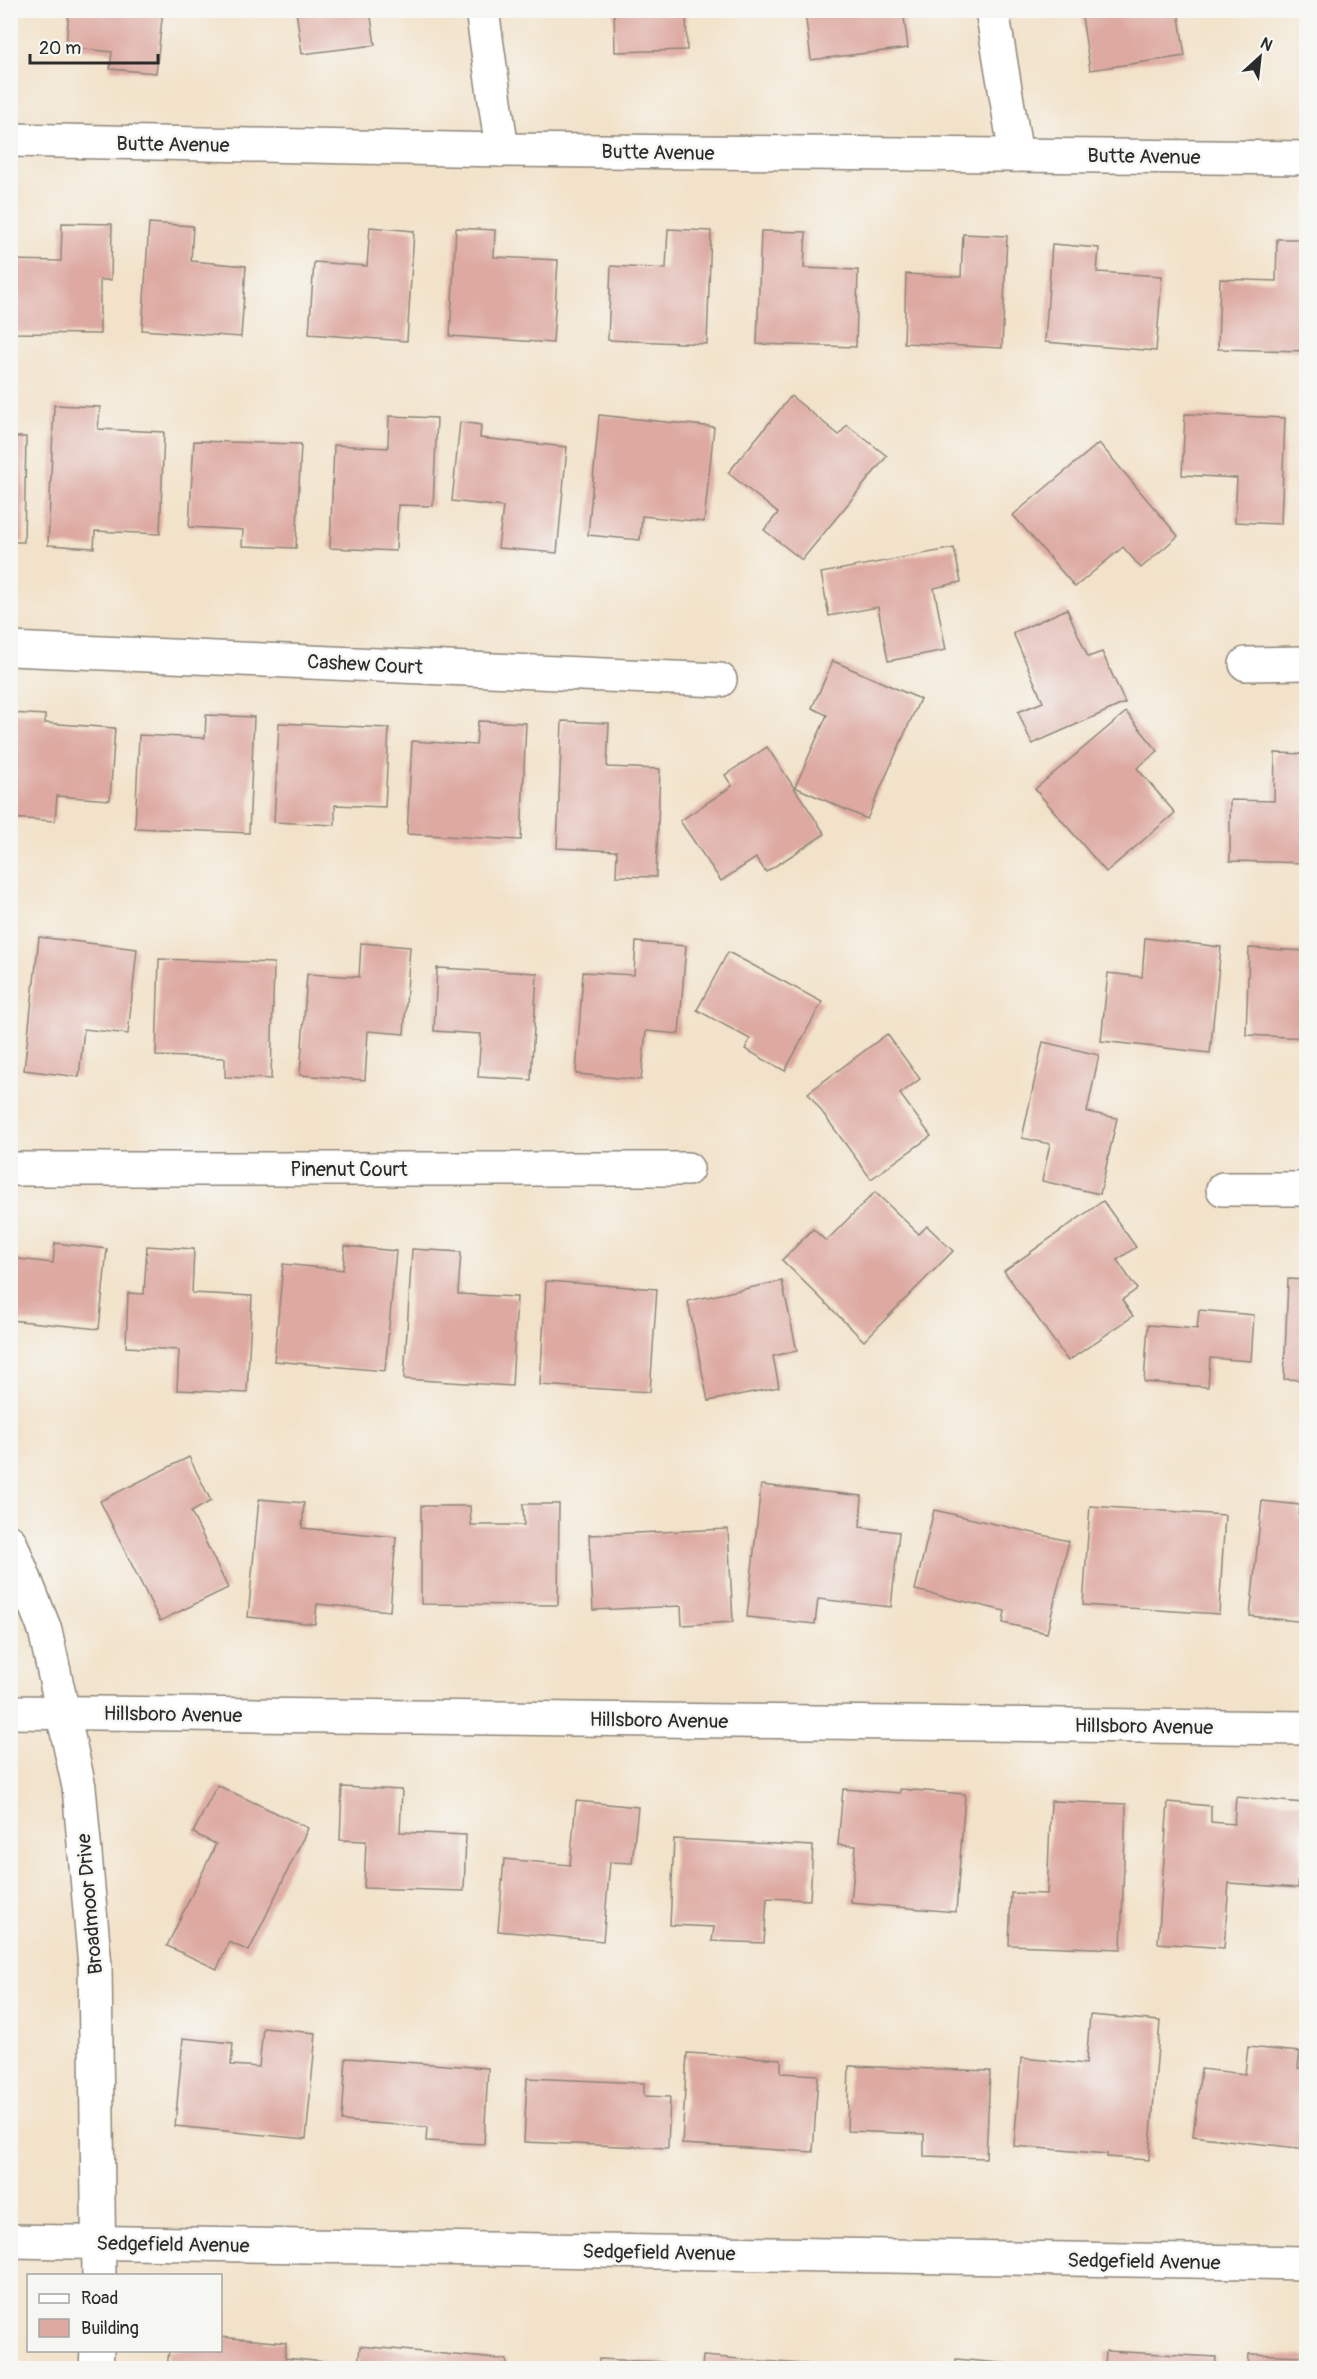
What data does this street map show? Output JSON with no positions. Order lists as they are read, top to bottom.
{
  "streets": {
    "street": [
      "Butte Avenue",
      "Cashew Court",
      "Pinenut Court",
      "Hillsboro Avenue",
      "Broadmoor Drive",
      "Sedgefield Avenue"
    ]
  },
  "crossings": [
    ["Hillsboro Avenue", "Broadmoor Drive"],
    ["Broadmoor Drive", "Sedgefield Avenue"]
  ],
  "legend": ["Road", "Building"],
  "scale_bar": "20 m",
  "north": "top right"
}
